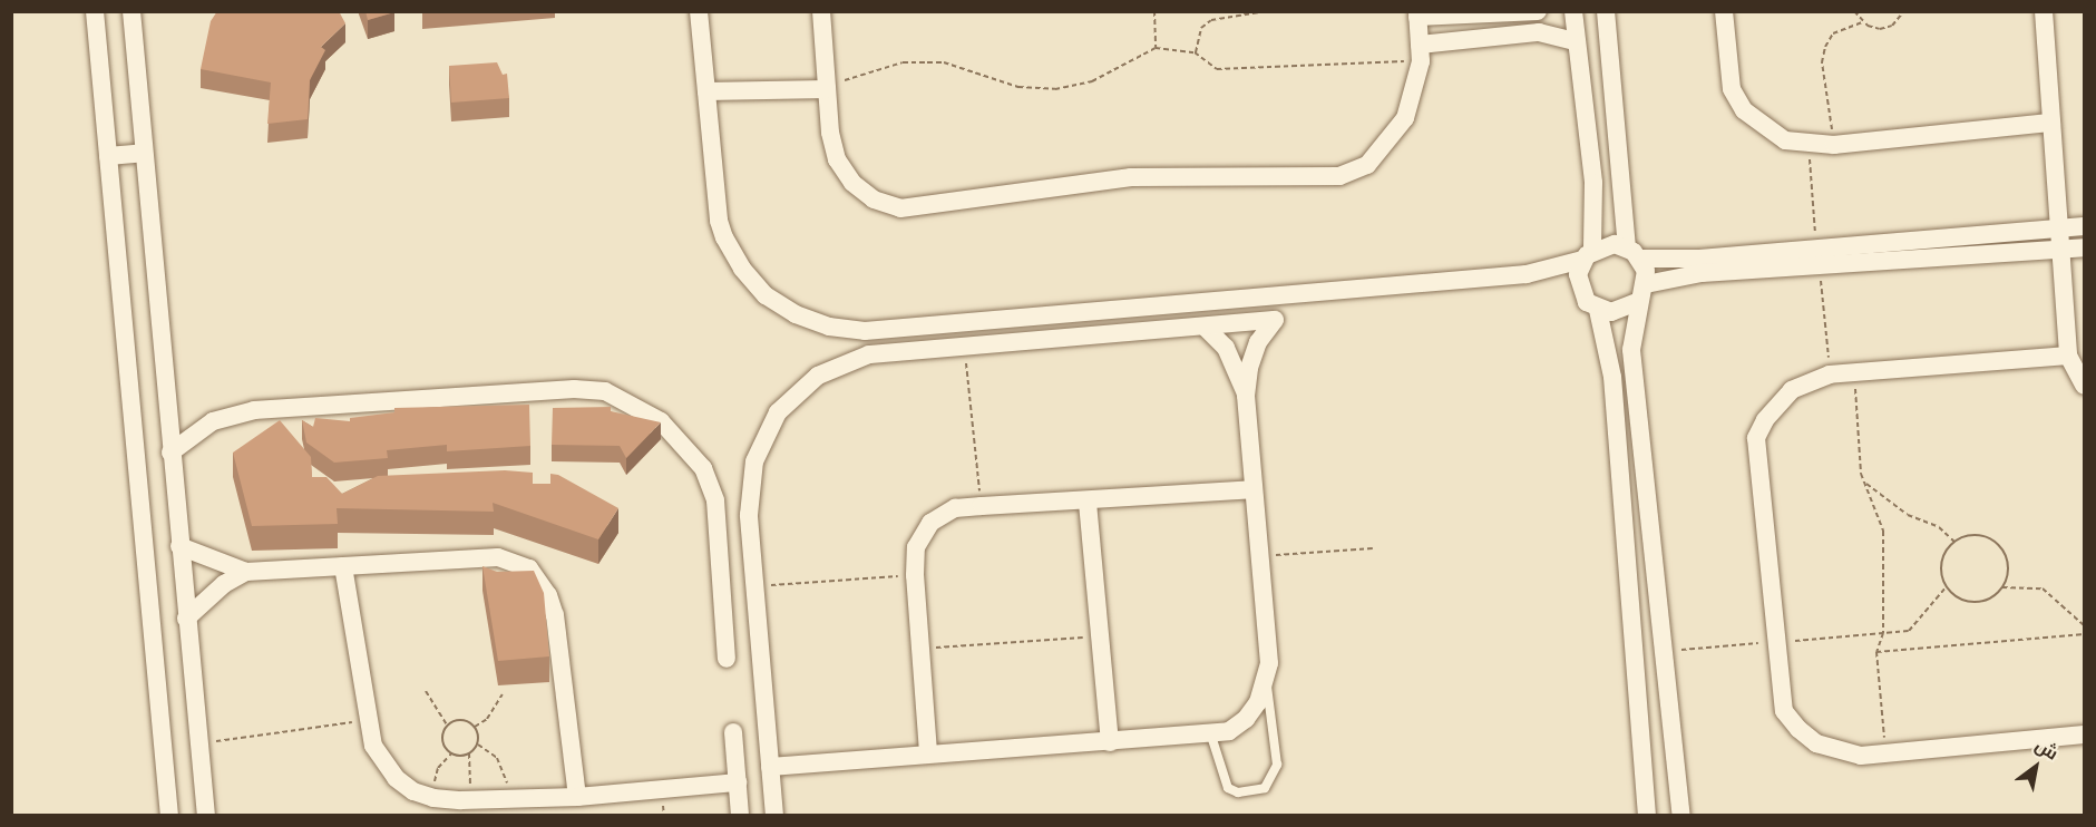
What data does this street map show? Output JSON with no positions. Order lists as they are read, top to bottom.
{
  "north": "top right"
}
